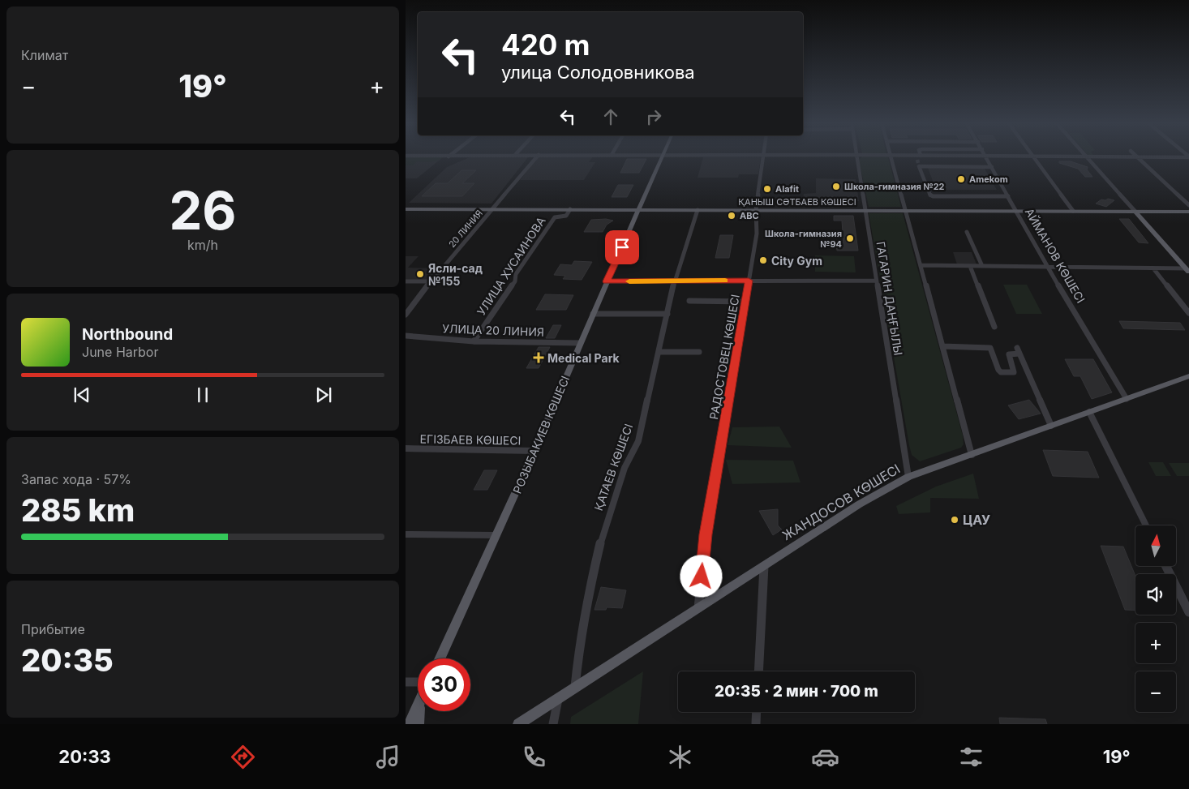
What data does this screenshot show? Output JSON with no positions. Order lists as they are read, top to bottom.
{
  "streets": {
    "main road": ["ҚАНЫШ СӘТБАЕВ КӨШЕСІ", "РОЗЫБАКИЕВ КӨШЕСІ", "ЖАНДОСОВ КӨШЕСІ"],
    "street": [
      "20 ЛИНИЯ",
      "АЙМАНОВ КӨШЕСІ",
      "УЛИЦА ХУСАИНОВА",
      "ГАГАРИН ДАҢҒЫЛЫ",
      "УЛИЦА 20 ЛИНИЯ",
      "РАДОСТОВЕЦ КӨШЕСІ",
      "ЕГІЗБАЕВ КӨШЕСІ",
      "ҚАТАЕВ КӨШЕСІ"
    ]
  },
  "crossings": [
    ["ҚАНЫШ СӘТБАЕВ КӨШЕСІ", "20 ЛИНИЯ"],
    ["ҚАНЫШ СӘТБАЕВ КӨШЕСІ", "АЙМАНОВ КӨШЕСІ"],
    ["ҚАНЫШ СӘТБАЕВ КӨШЕСІ", "УЛИЦА ХУСАИНОВА"],
    ["ҚАНЫШ СӘТБАЕВ КӨШЕСІ", "ГАГАРИН ДАҢҒЫЛЫ"],
    ["ҚАНЫШ СӘТБАЕВ КӨШЕСІ", "РАДОСТОВЕЦ КӨШЕСІ"],
    ["ҚАНЫШ СӘТБАЕВ КӨШЕСІ", "РОЗЫБАКИЕВ КӨШЕСІ"],
    ["ҚАНЫШ СӘТБАЕВ КӨШЕСІ", "ҚАТАЕВ КӨШЕСІ"],
    ["АЙМАНОВ КӨШЕСІ", "ЖАНДОСОВ КӨШЕСІ"],
    ["УЛИЦА ХУСАИНОВА", "УЛИЦА 20 ЛИНИЯ"],
    ["ГАГАРИН ДАҢҒЫЛЫ", "ЖАНДОСОВ КӨШЕСІ"],
    ["УЛИЦА 20 ЛИНИЯ", "РОЗЫБАКИЕВ КӨШЕСІ"],
    ["РАДОСТОВЕЦ КӨШЕСІ", "ЖАНДОСОВ КӨШЕСІ"],
    ["РОЗЫБАКИЕВ КӨШЕСІ", "ЕГІЗБАЕВ КӨШЕСІ"],
    ["ҚАТАЕВ КӨШЕСІ", "ЖАНДОСОВ КӨШЕСІ"]
  ],
  "places": {
    "other": [
      "Amekom",
      "Школа-гимназия №22",
      "Alafit",
      "ABC",
      "Школа-гимназия №94",
      "City Gym",
      "Ясли-сад №155",
      "ЦАУ"
    ],
    "health": ["Medical Park"]
  },
  "north": "top",
  "page": {
    "tile": [
      "Климат",
      ["26", "km/h"],
      ["Запас хода · 57%", "285 km"],
      ["Прибытие", "20:35"]
    ],
    "turn": ["420 m", "улица Солодовникова"],
    "heat": ["−", "19°", "+"],
    "song": ["Northbound", "June Harbor"],
    "map_buttons": ["+", "−"],
    "limit": "30",
    "trip": "20:35 · 2 мин · 700 m",
    "tabs": ["20:33", "19°"]
  }
}
